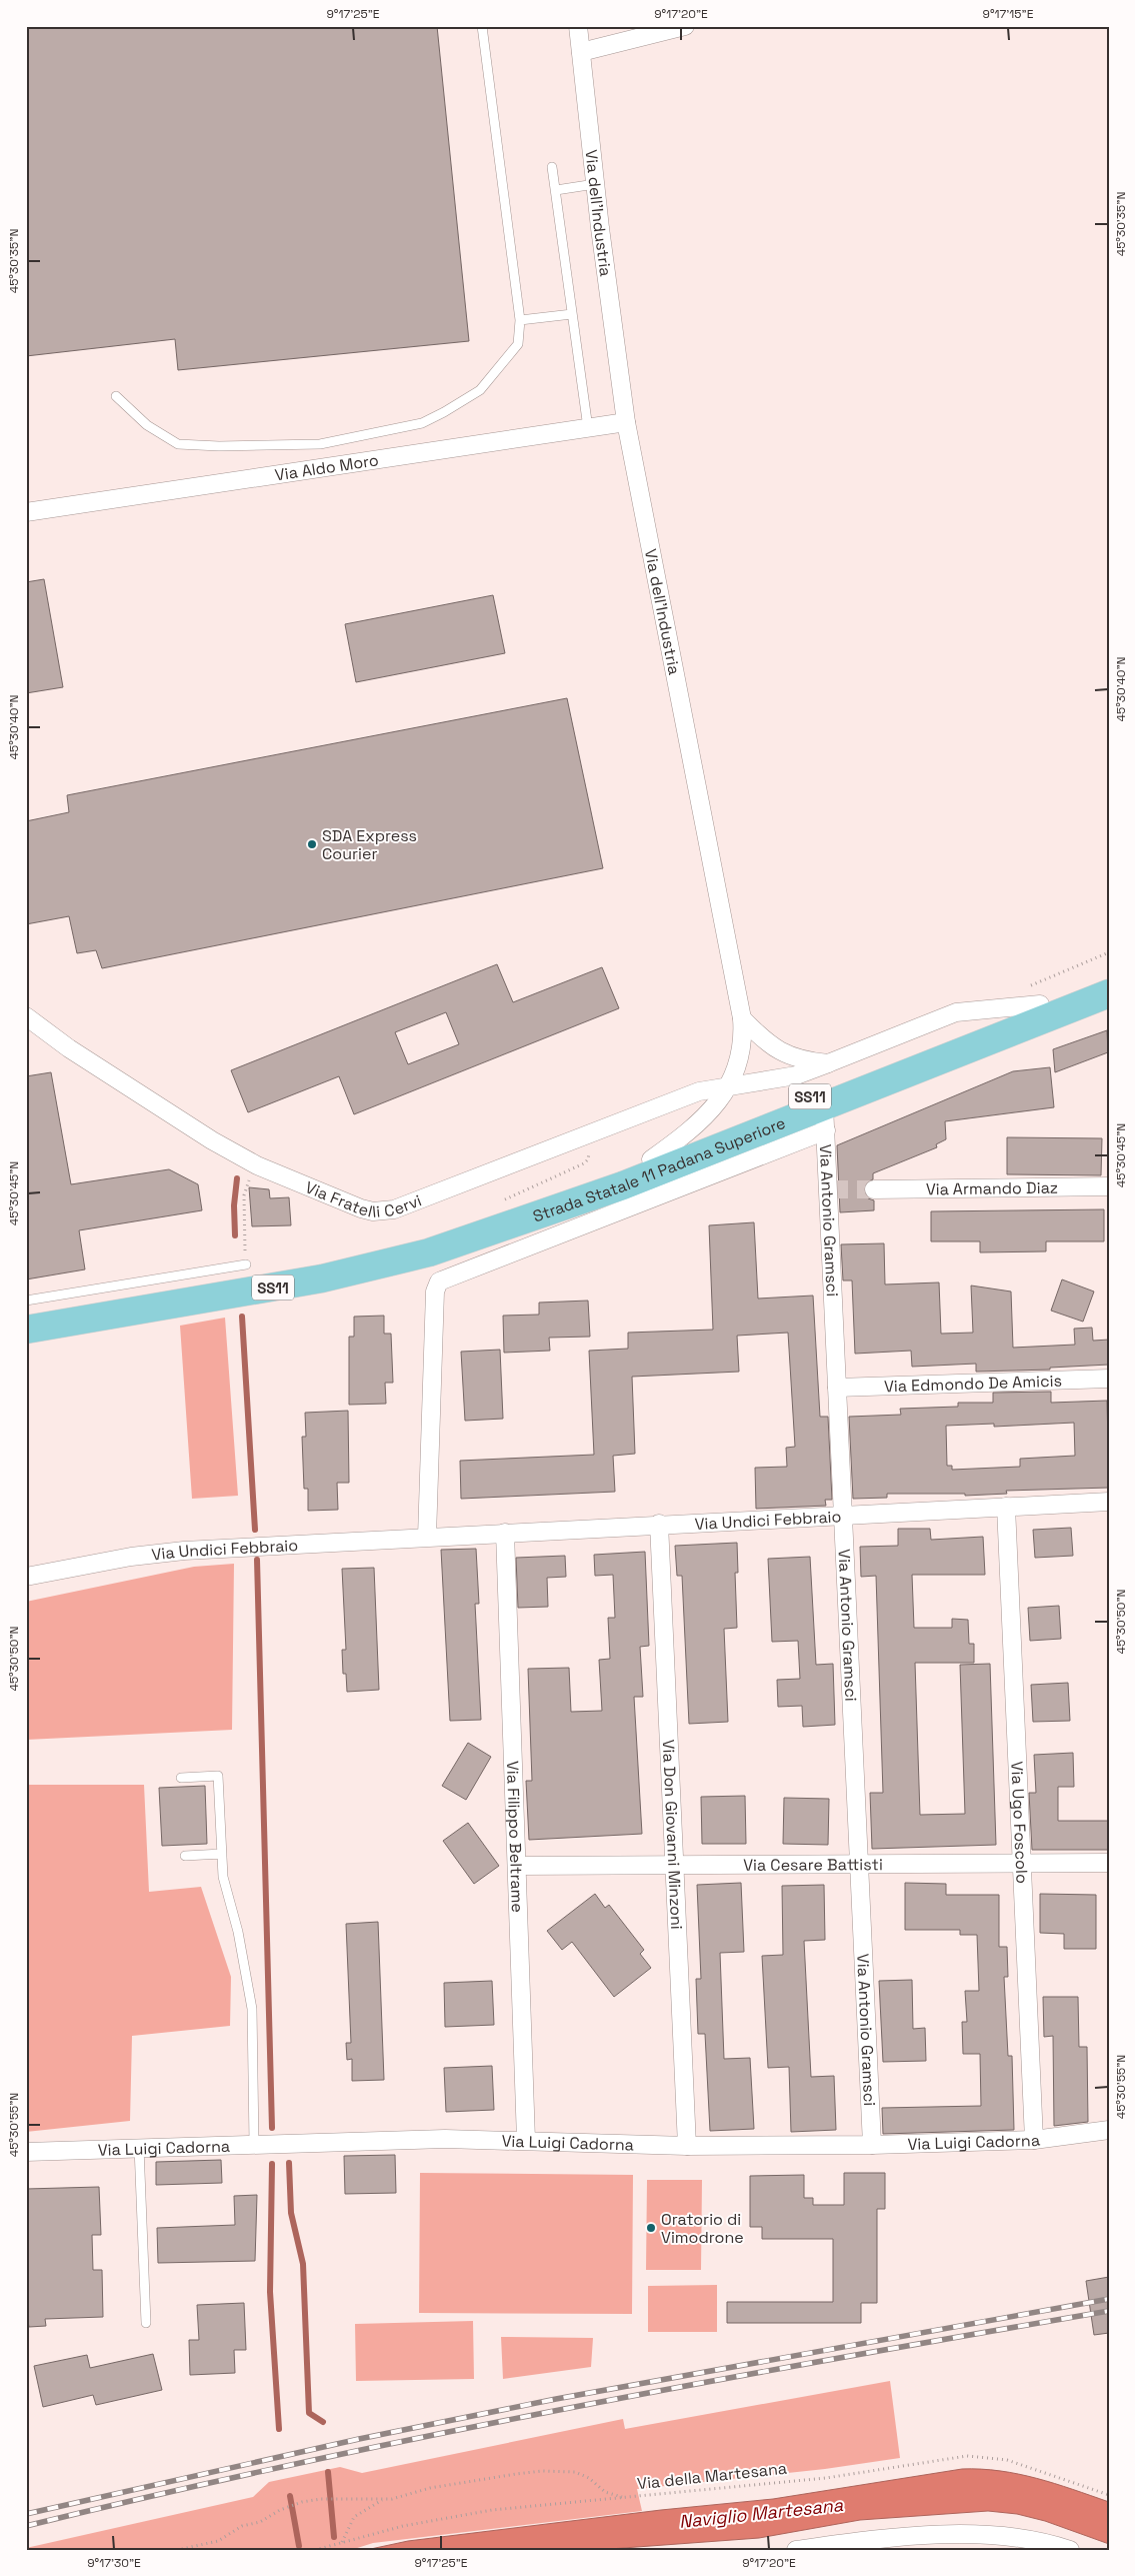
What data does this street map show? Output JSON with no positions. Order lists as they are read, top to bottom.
{
  "streets": {
    "main road": ["SS11", "Strada Statale 11 Padana Superiore"],
    "street": [
      "Via dell'Industria",
      "Via Aldo Moro",
      "Via Armando Diaz",
      "Via Fratelli Cervi",
      "Via Antonio Gramsci",
      "Via Edmondo De Amicis",
      "Via Undici Febbraio",
      "Via Ugo Foscolo",
      "Via Don Giovanni Minzoni",
      "Via Filippo Beltrame",
      "Via Cesare Battisti",
      "Via Luigi Cadorna"
    ],
    "path": ["Via della Martesana"]
  },
  "crossings": [
    ["Via dell'Industria", "Via Aldo Moro"],
    ["Via dell'Industria", "Strada Statale 11 Padana Superiore"],
    ["Via dell'Industria", "Via Fratelli Cervi"],
    ["Strada Statale 11 Padana Superiore", "Via Fratelli Cervi"],
    ["Strada Statale 11 Padana Superiore", "Via Antonio Gramsci"],
    ["Via Antonio Gramsci", "Via Edmondo De Amicis"],
    ["Via Antonio Gramsci", "Via Undici Febbraio"],
    ["Via Antonio Gramsci", "Via Cesare Battisti"],
    ["Via Antonio Gramsci", "Via Luigi Cadorna"],
    ["Via Undici Febbraio", "Via Ugo Foscolo"],
    ["Via Undici Febbraio", "Via Don Giovanni Minzoni"],
    ["Via Undici Febbraio", "Via Filippo Beltrame"],
    ["Via Ugo Foscolo", "Via Cesare Battisti"],
    ["Via Ugo Foscolo", "Via Luigi Cadorna"],
    ["Via Don Giovanni Minzoni", "Via Cesare Battisti"],
    ["Via Don Giovanni Minzoni", "Via Luigi Cadorna"],
    ["Via Filippo Beltrame", "Via Cesare Battisti"],
    ["Via Filippo Beltrame", "Via Luigi Cadorna"]
  ],
  "water": ["Naviglio Martesana"],
  "places": ["SDA Express Courier", "Oratorio di Vimodrone"],
  "coordinates": [
    "9°17'25\"E",
    "9°17'20\"E",
    "9°17'15\"E",
    "45°30'35\"N",
    "45°30'40\"N",
    "45°30'45\"N",
    "45°30'50\"N",
    "45°30'55\"N",
    "9°17'30\"E"
  ]
}
